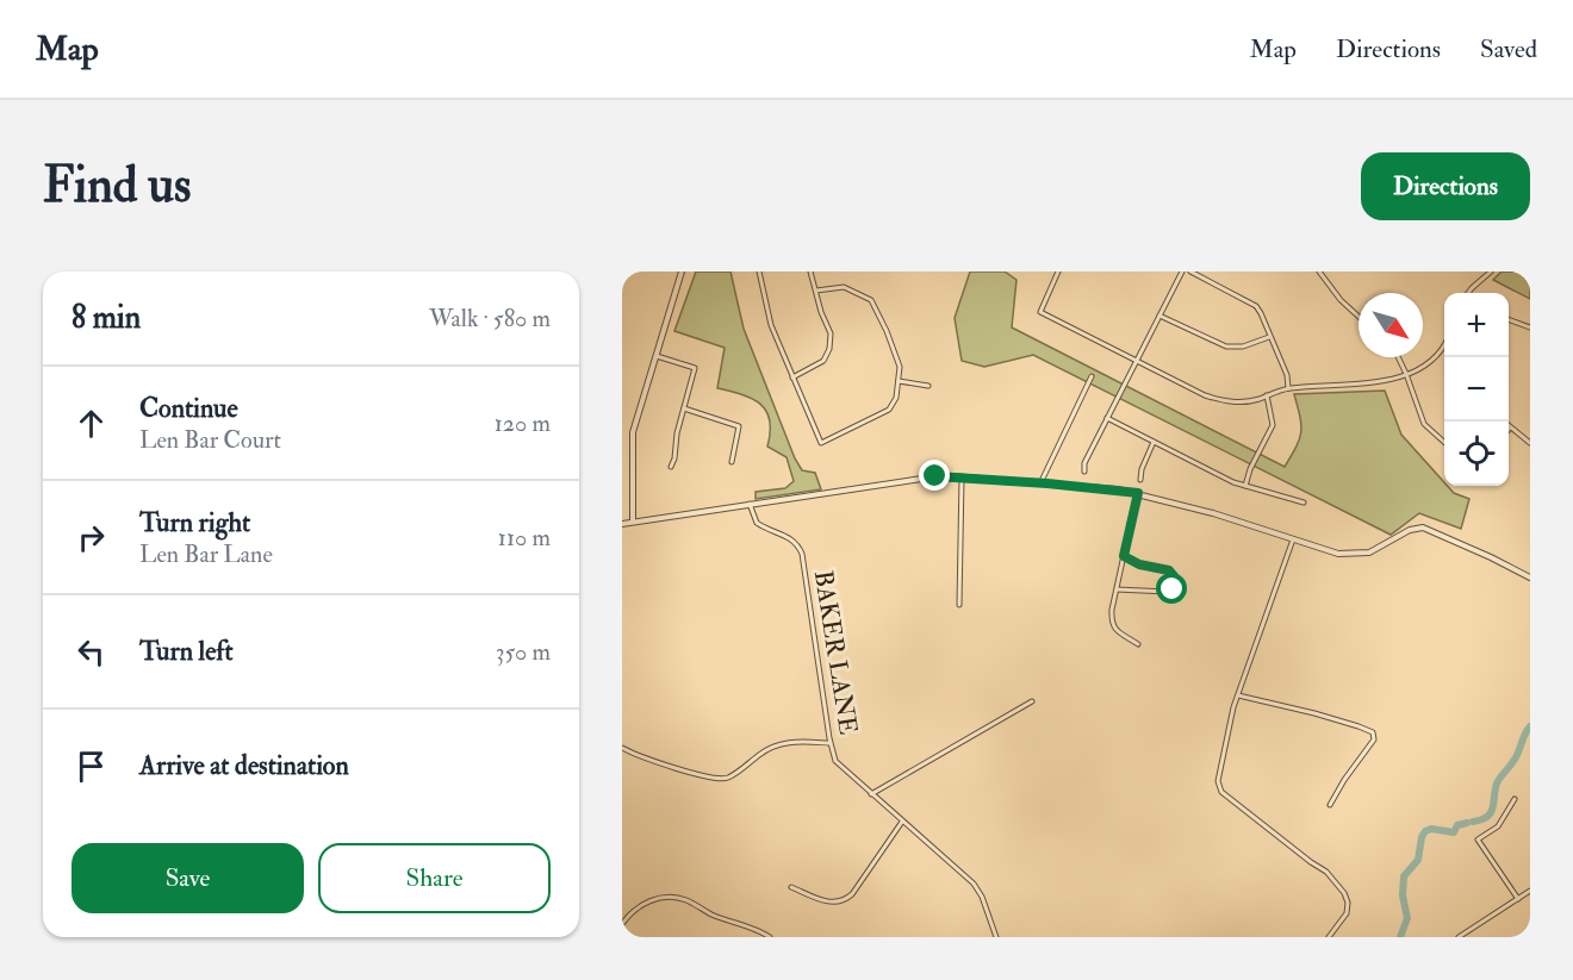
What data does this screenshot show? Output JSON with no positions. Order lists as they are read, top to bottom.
{
  "streets": {
    "street": ["BAKER LANE"]
  },
  "north": "bottom right",
  "page": {
    "header": "Map",
    "nav": ["Map", "Directions", "Saved"],
    "buttons": [
      "Directions",
      ["Save", "Share"]
    ],
    "title": "Find us",
    "heading": ["8 min", "Walk · 580 m"],
    "map_buttons": ["+", "−"],
    "list": [
      ["Continue", "Len Bar Court", "120 m"],
      ["Turn right", "Len Bar Lane", "110 m"],
      ["Turn left", "350 m"],
      "Arrive at destination"
    ]
  }
}
